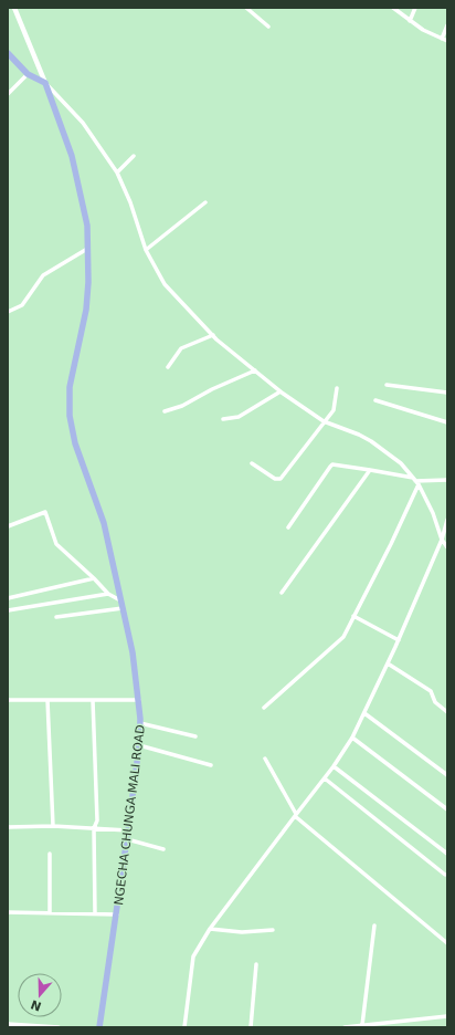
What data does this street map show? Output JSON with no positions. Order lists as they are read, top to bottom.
{
  "streets": {
    "main road": ["NGECHA CHUNGA MALI ROAD"]
  },
  "north": "bottom"
}
